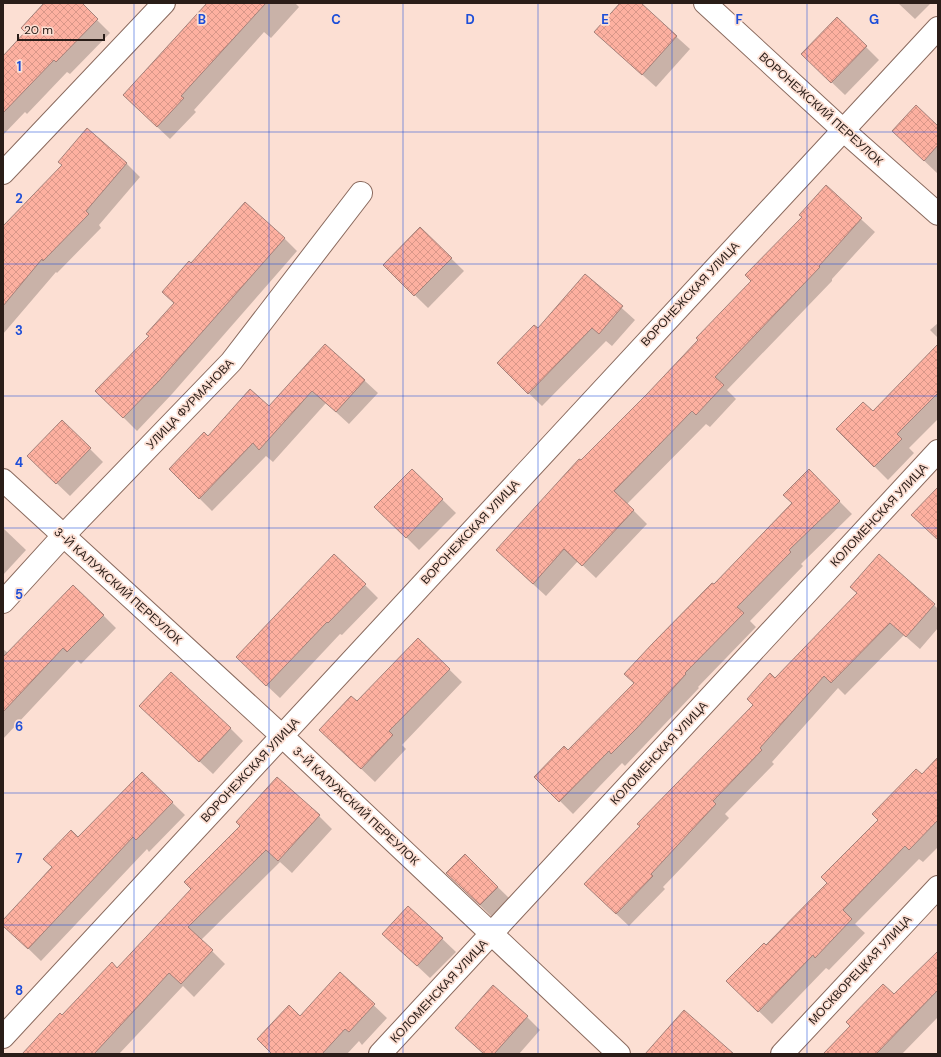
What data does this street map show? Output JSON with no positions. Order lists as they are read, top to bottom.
{
  "streets": {
    "street": [
      "ВОРОНЕЖСКИЙ ПЕРЕУЛОК",
      "ВОРОНЕЖСКАЯ УЛИЦА",
      "УЛИЦА ФУРМАНОВА",
      "КОЛОМЕНСКАЯ УЛИЦА",
      "3-Й КАЛУЖСКИЙ ПЕРЕУЛОК",
      "МОСКВОРЕЦКАЯ УЛИЦА"
    ]
  },
  "crossings": [
    ["ВОРОНЕЖСКИЙ ПЕРЕУЛОК", "ВОРОНЕЖСКАЯ УЛИЦА"],
    ["ВОРОНЕЖСКАЯ УЛИЦА", "3-Й КАЛУЖСКИЙ ПЕРЕУЛОК"],
    ["УЛИЦА ФУРМАНОВА", "3-Й КАЛУЖСКИЙ ПЕРЕУЛОК"],
    ["КОЛОМЕНСКАЯ УЛИЦА", "3-Й КАЛУЖСКИЙ ПЕРЕУЛОК"]
  ],
  "scale_bar": "20 m",
  "grid": {
    "columns": [
      "B",
      "C",
      "D",
      "E",
      "F",
      "G"
    ],
    "rows": [
      "1",
      "2",
      "3",
      "4",
      "5",
      "6",
      "7",
      "8"
    ]
  }
}
